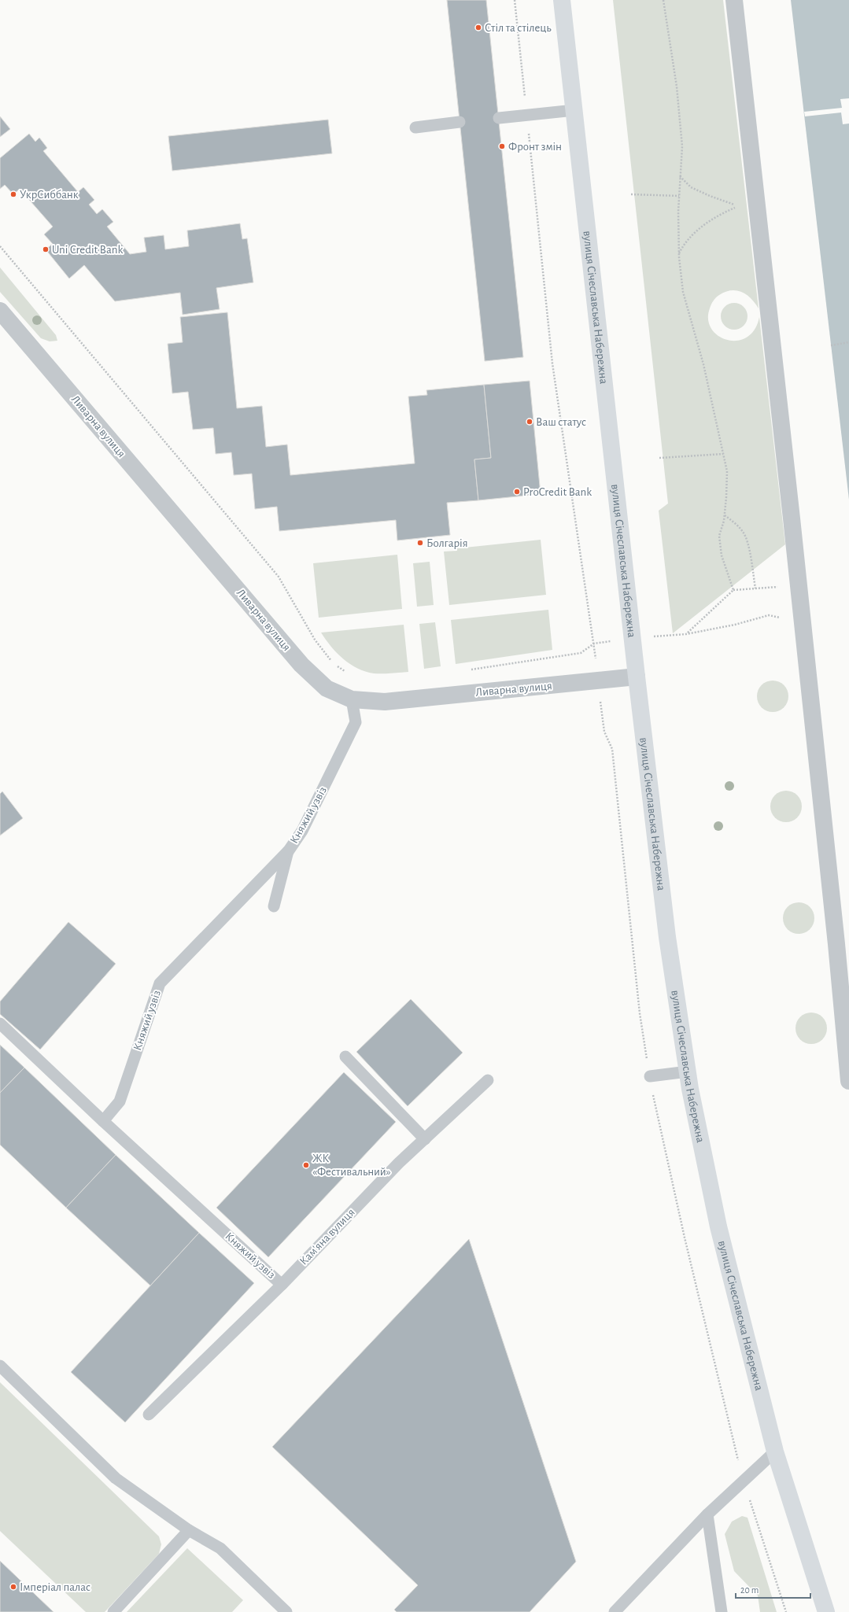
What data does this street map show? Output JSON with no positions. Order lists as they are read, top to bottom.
{
  "streets": {
    "main road": ["вулиця Січеславська Набережна"],
    "street": ["Ливарна вулиця"],
    "lane": ["Княжий узвіз", "Кам'яна вулиця"]
  },
  "crossings": [
    ["вулиця Січеславська Набережна", "Ливарна вулиця"],
    ["Ливарна вулиця", "Княжий узвіз"],
    ["Княжий узвіз", "Кам'яна вулиця"]
  ],
  "places": [
    "Стіл та стілець",
    "Фронт змін",
    "УкрСиббанк",
    "Uni Credit Bank",
    "Ваш статус",
    "ProCredit Bank",
    "Болгарія",
    "ЖК «Фестивальний»",
    "Імперіал палас"
  ],
  "scale_bar": "20 m"
}
